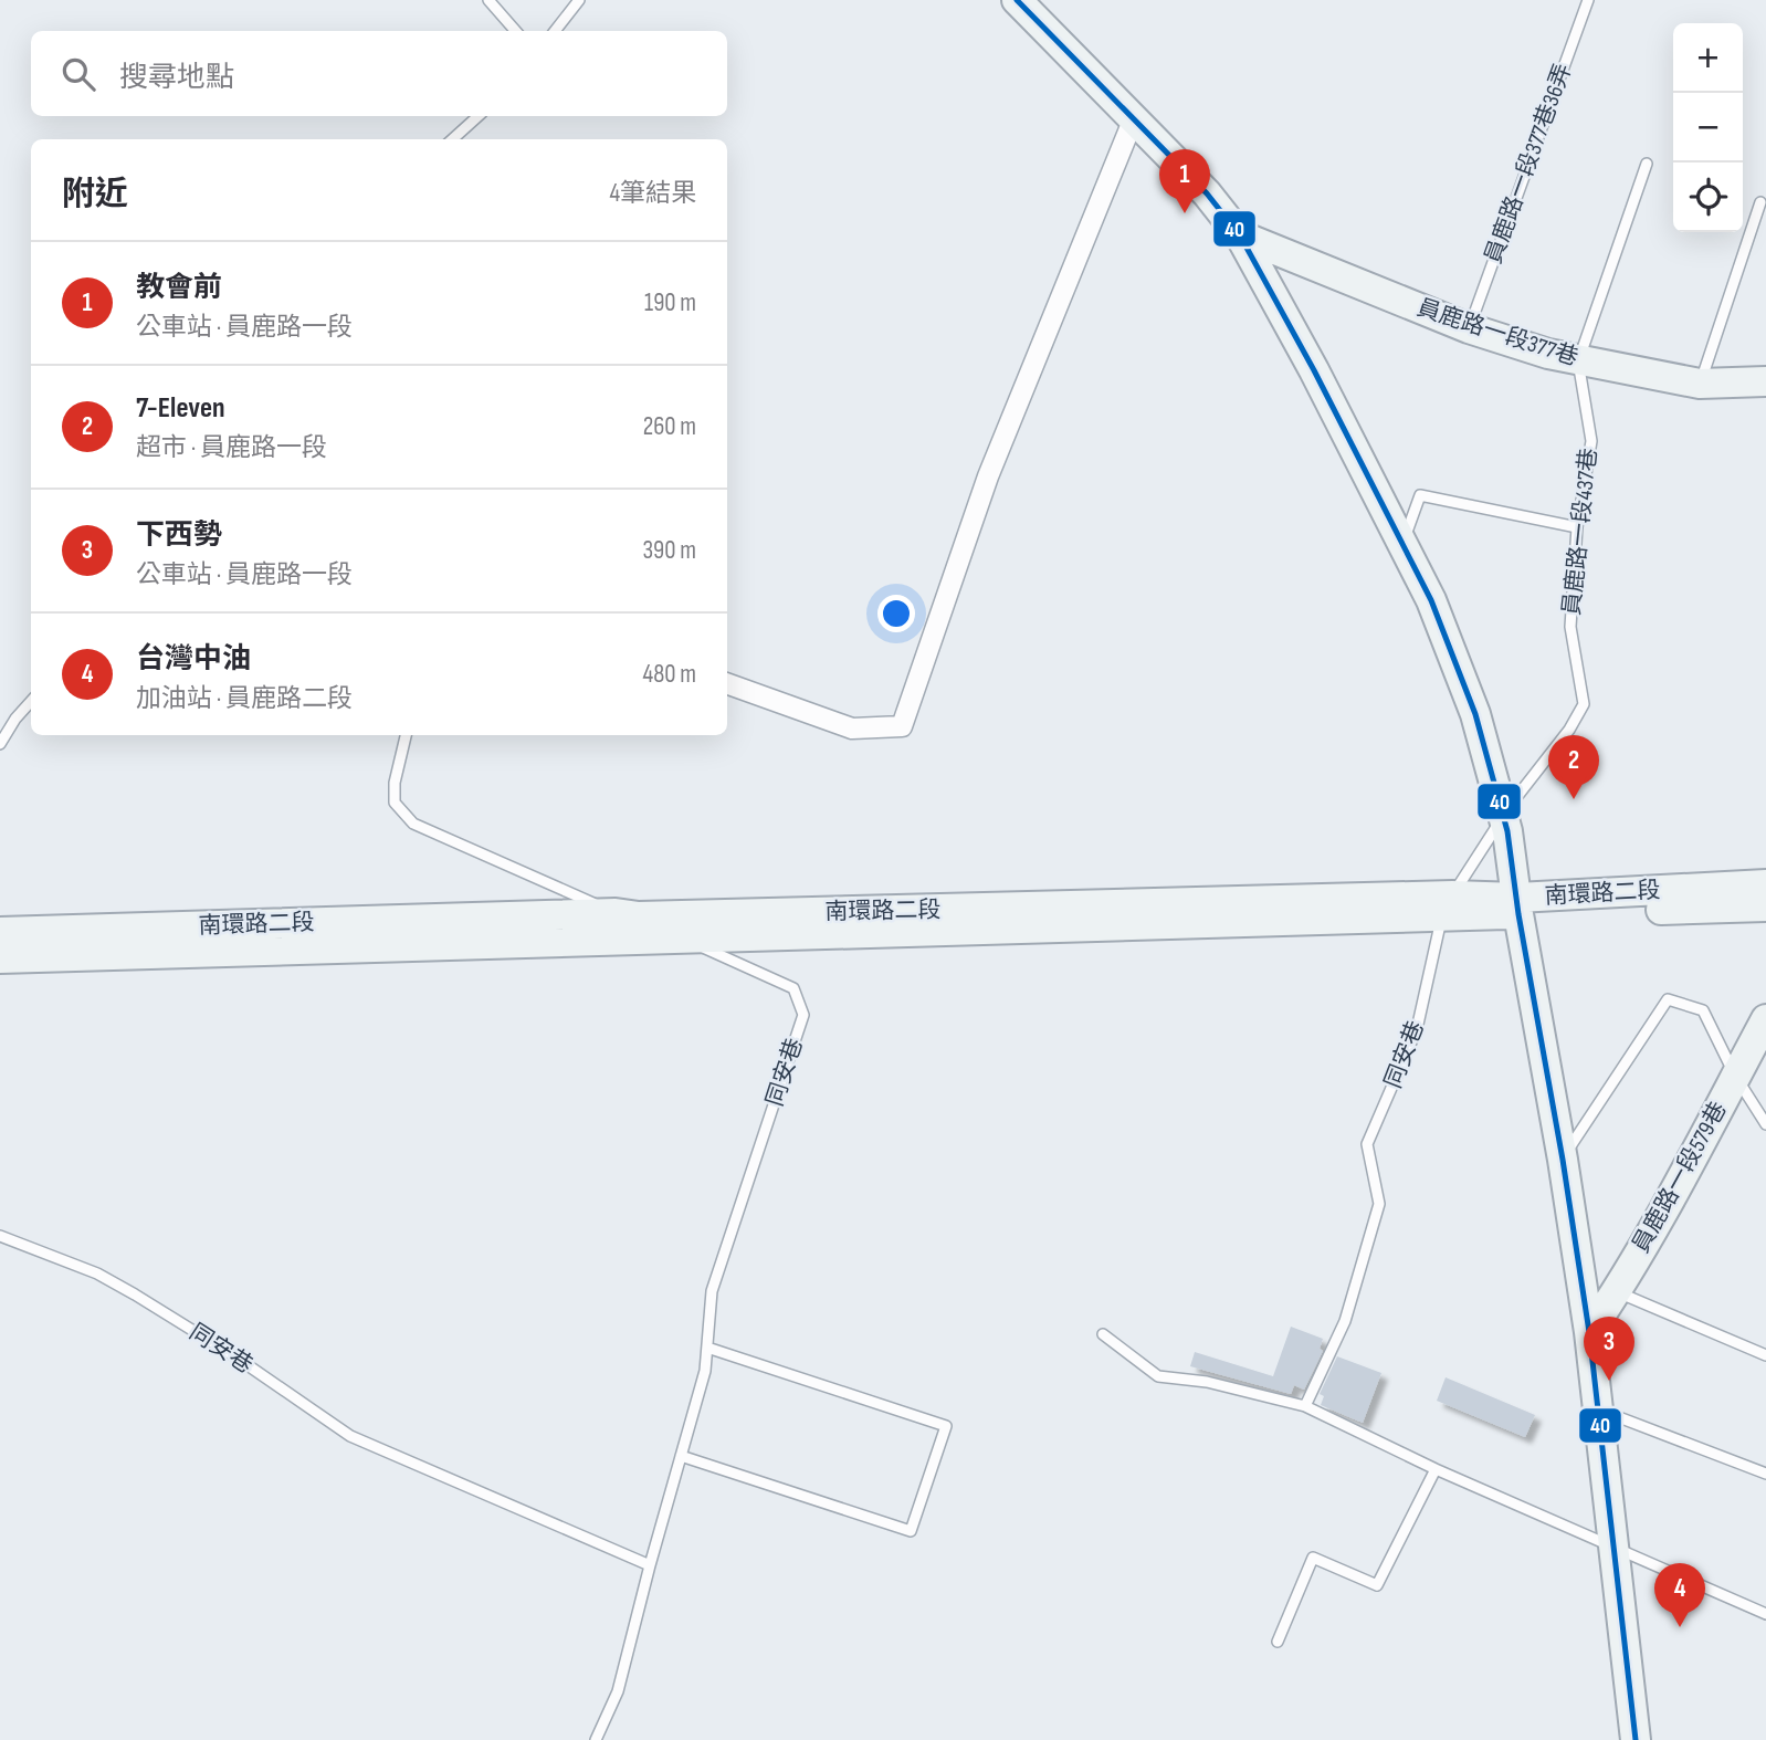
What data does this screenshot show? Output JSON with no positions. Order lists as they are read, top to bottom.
{
  "streets": {
    "street": ["員鹿路一段377巷", "南環路二段", "員鹿路一段579巷"],
    "lane": ["員鹿路一段377巷36弄", "員鹿路一段437巷", "同安巷"]
  },
  "crossings": [
    ["員鹿路一段377巷36弄", "員鹿路一段377巷"],
    ["員鹿路一段377巷", "員鹿路一段437巷"],
    ["員鹿路一段437巷", "南環路二段"],
    ["員鹿路一段437巷", "同安巷"],
    ["南環路二段", "同安巷"]
  ],
  "lines": ["transit line 40"],
  "page": {
    "map_buttons": ["+", "−"],
    "search": "搜尋地點",
    "heading": ["附近", "4筆結果"],
    "pins": [
      "1",
      "2",
      "3",
      "4"
    ],
    "list": [
      {
        "mark": "1",
        "name": "教會前",
        "note": "公車站 · 員鹿路一段",
        "value": "190 m"
      },
      {
        "mark": "2",
        "name": "7-Eleven",
        "note": "超市 · 員鹿路一段",
        "value": "260 m"
      },
      {
        "mark": "3",
        "name": "下西勢",
        "note": "公車站 · 員鹿路一段",
        "value": "390 m"
      },
      {
        "mark": "4",
        "name": "台灣中油",
        "note": "加油站 · 員鹿路二段",
        "value": "480 m"
      }
    ]
  }
}
